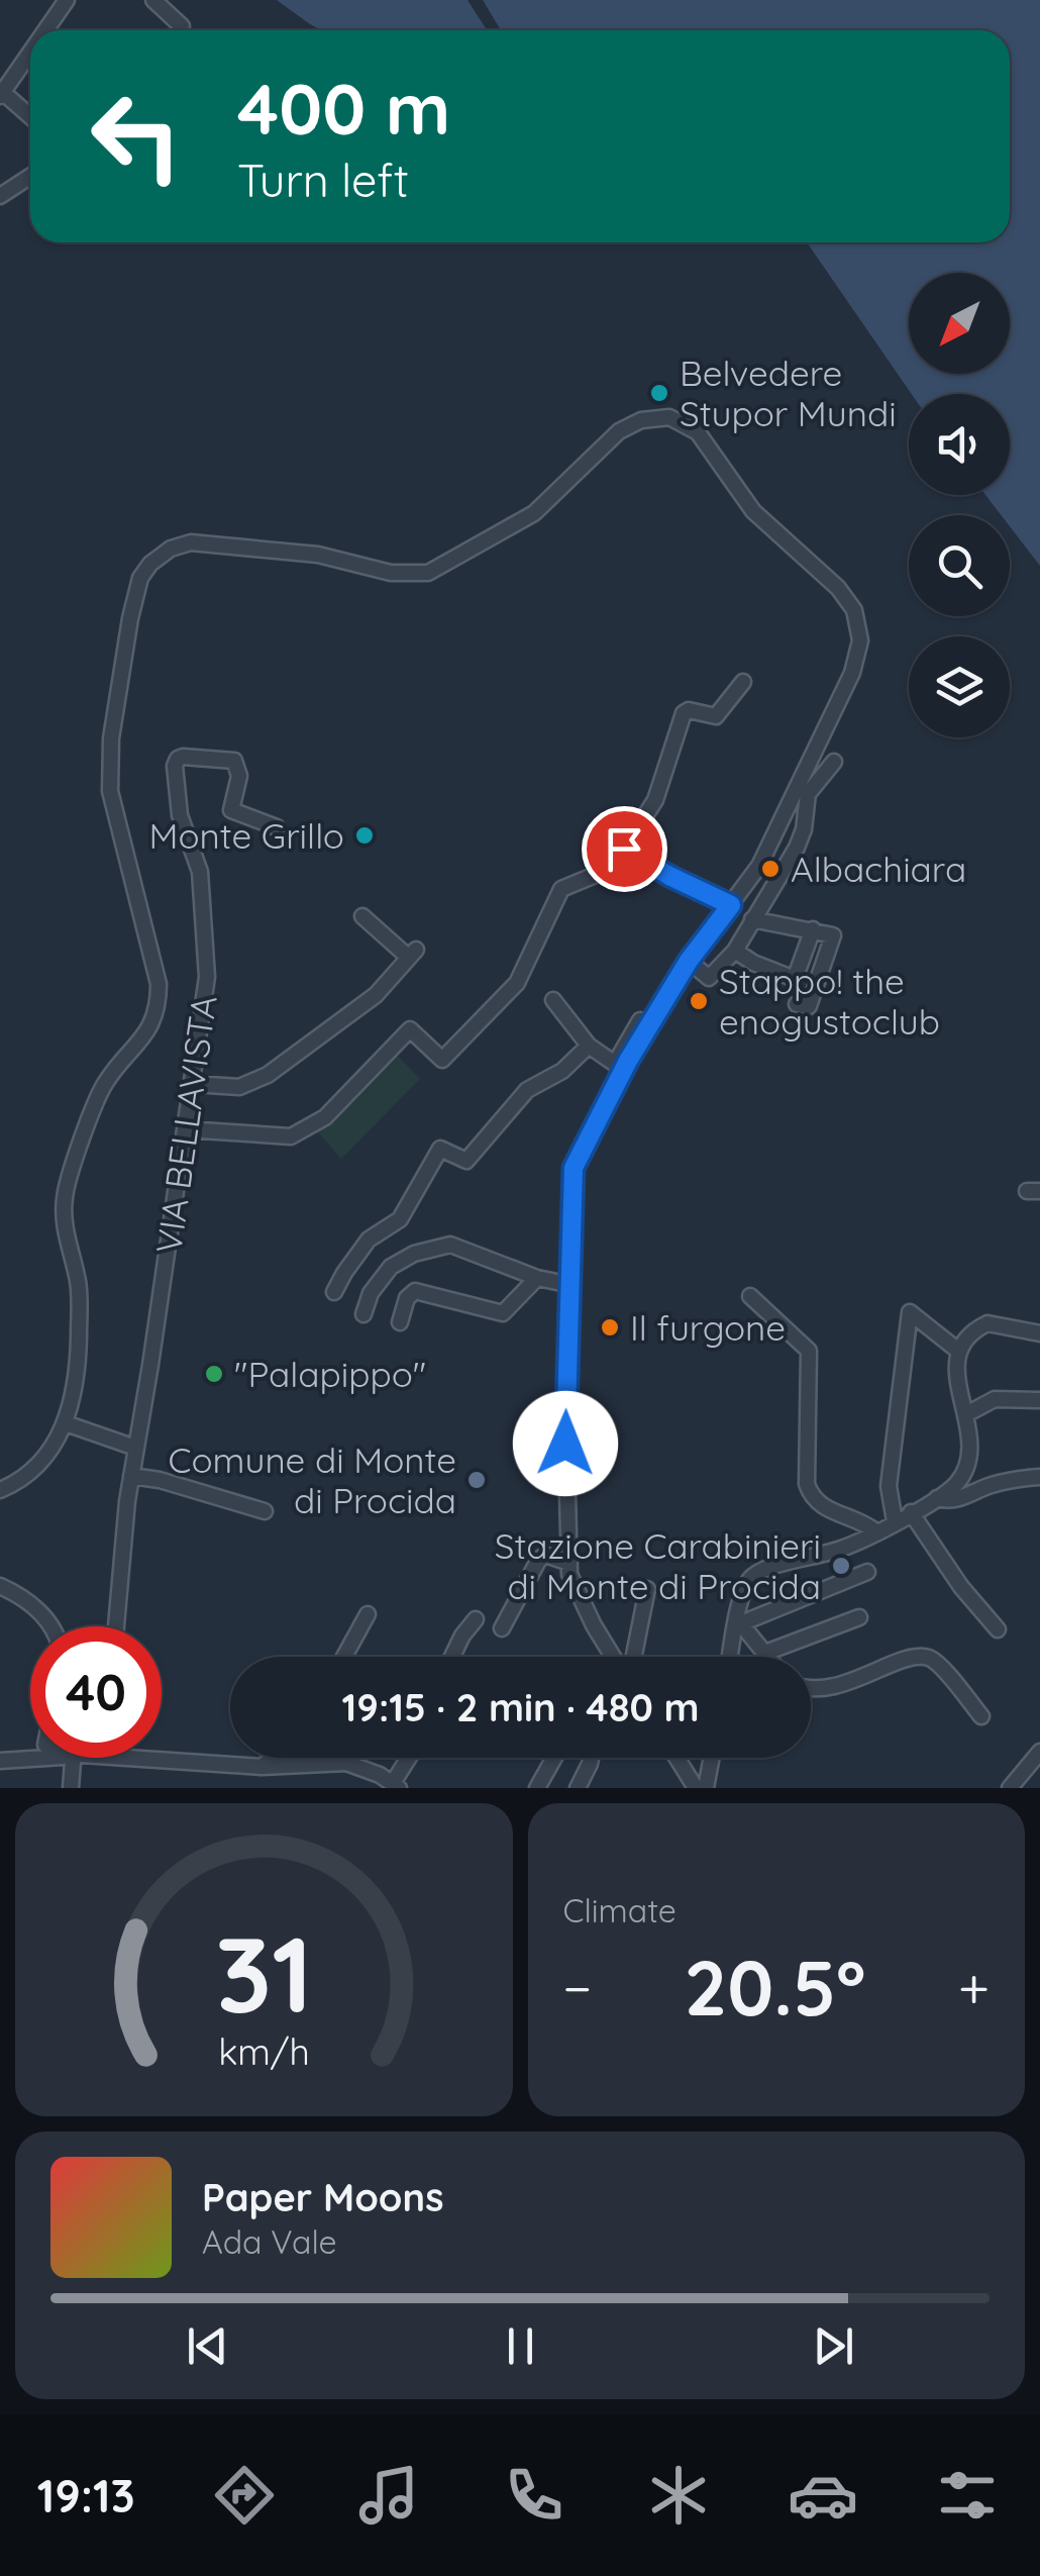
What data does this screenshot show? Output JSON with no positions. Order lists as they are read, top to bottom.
{
  "streets": {
    "street": ["VIA BELLAVISTA"]
  },
  "places": [
    "Belvedere Stupor Mundi",
    "Monte Grillo",
    "Albachiara",
    "Stappo! the enogustoclub",
    "Il furgone",
    "\"Palapippo\"",
    "Comune di Monte di Procida",
    "Stazione Carabinieri di Monte di Procida"
  ],
  "north": "bottom left",
  "page": {
    "turn": ["400 m", "Turn left"],
    "limit": "40",
    "trip": "19:15 · 2 min · 480 m",
    "tile": "Climate",
    "heat": ["−", "20.5°", "+"],
    "song": ["Paper Moons", "Ada Vale"],
    "tabs": "19:13",
    "gauge": ["31", "km/h"]
  }
}
